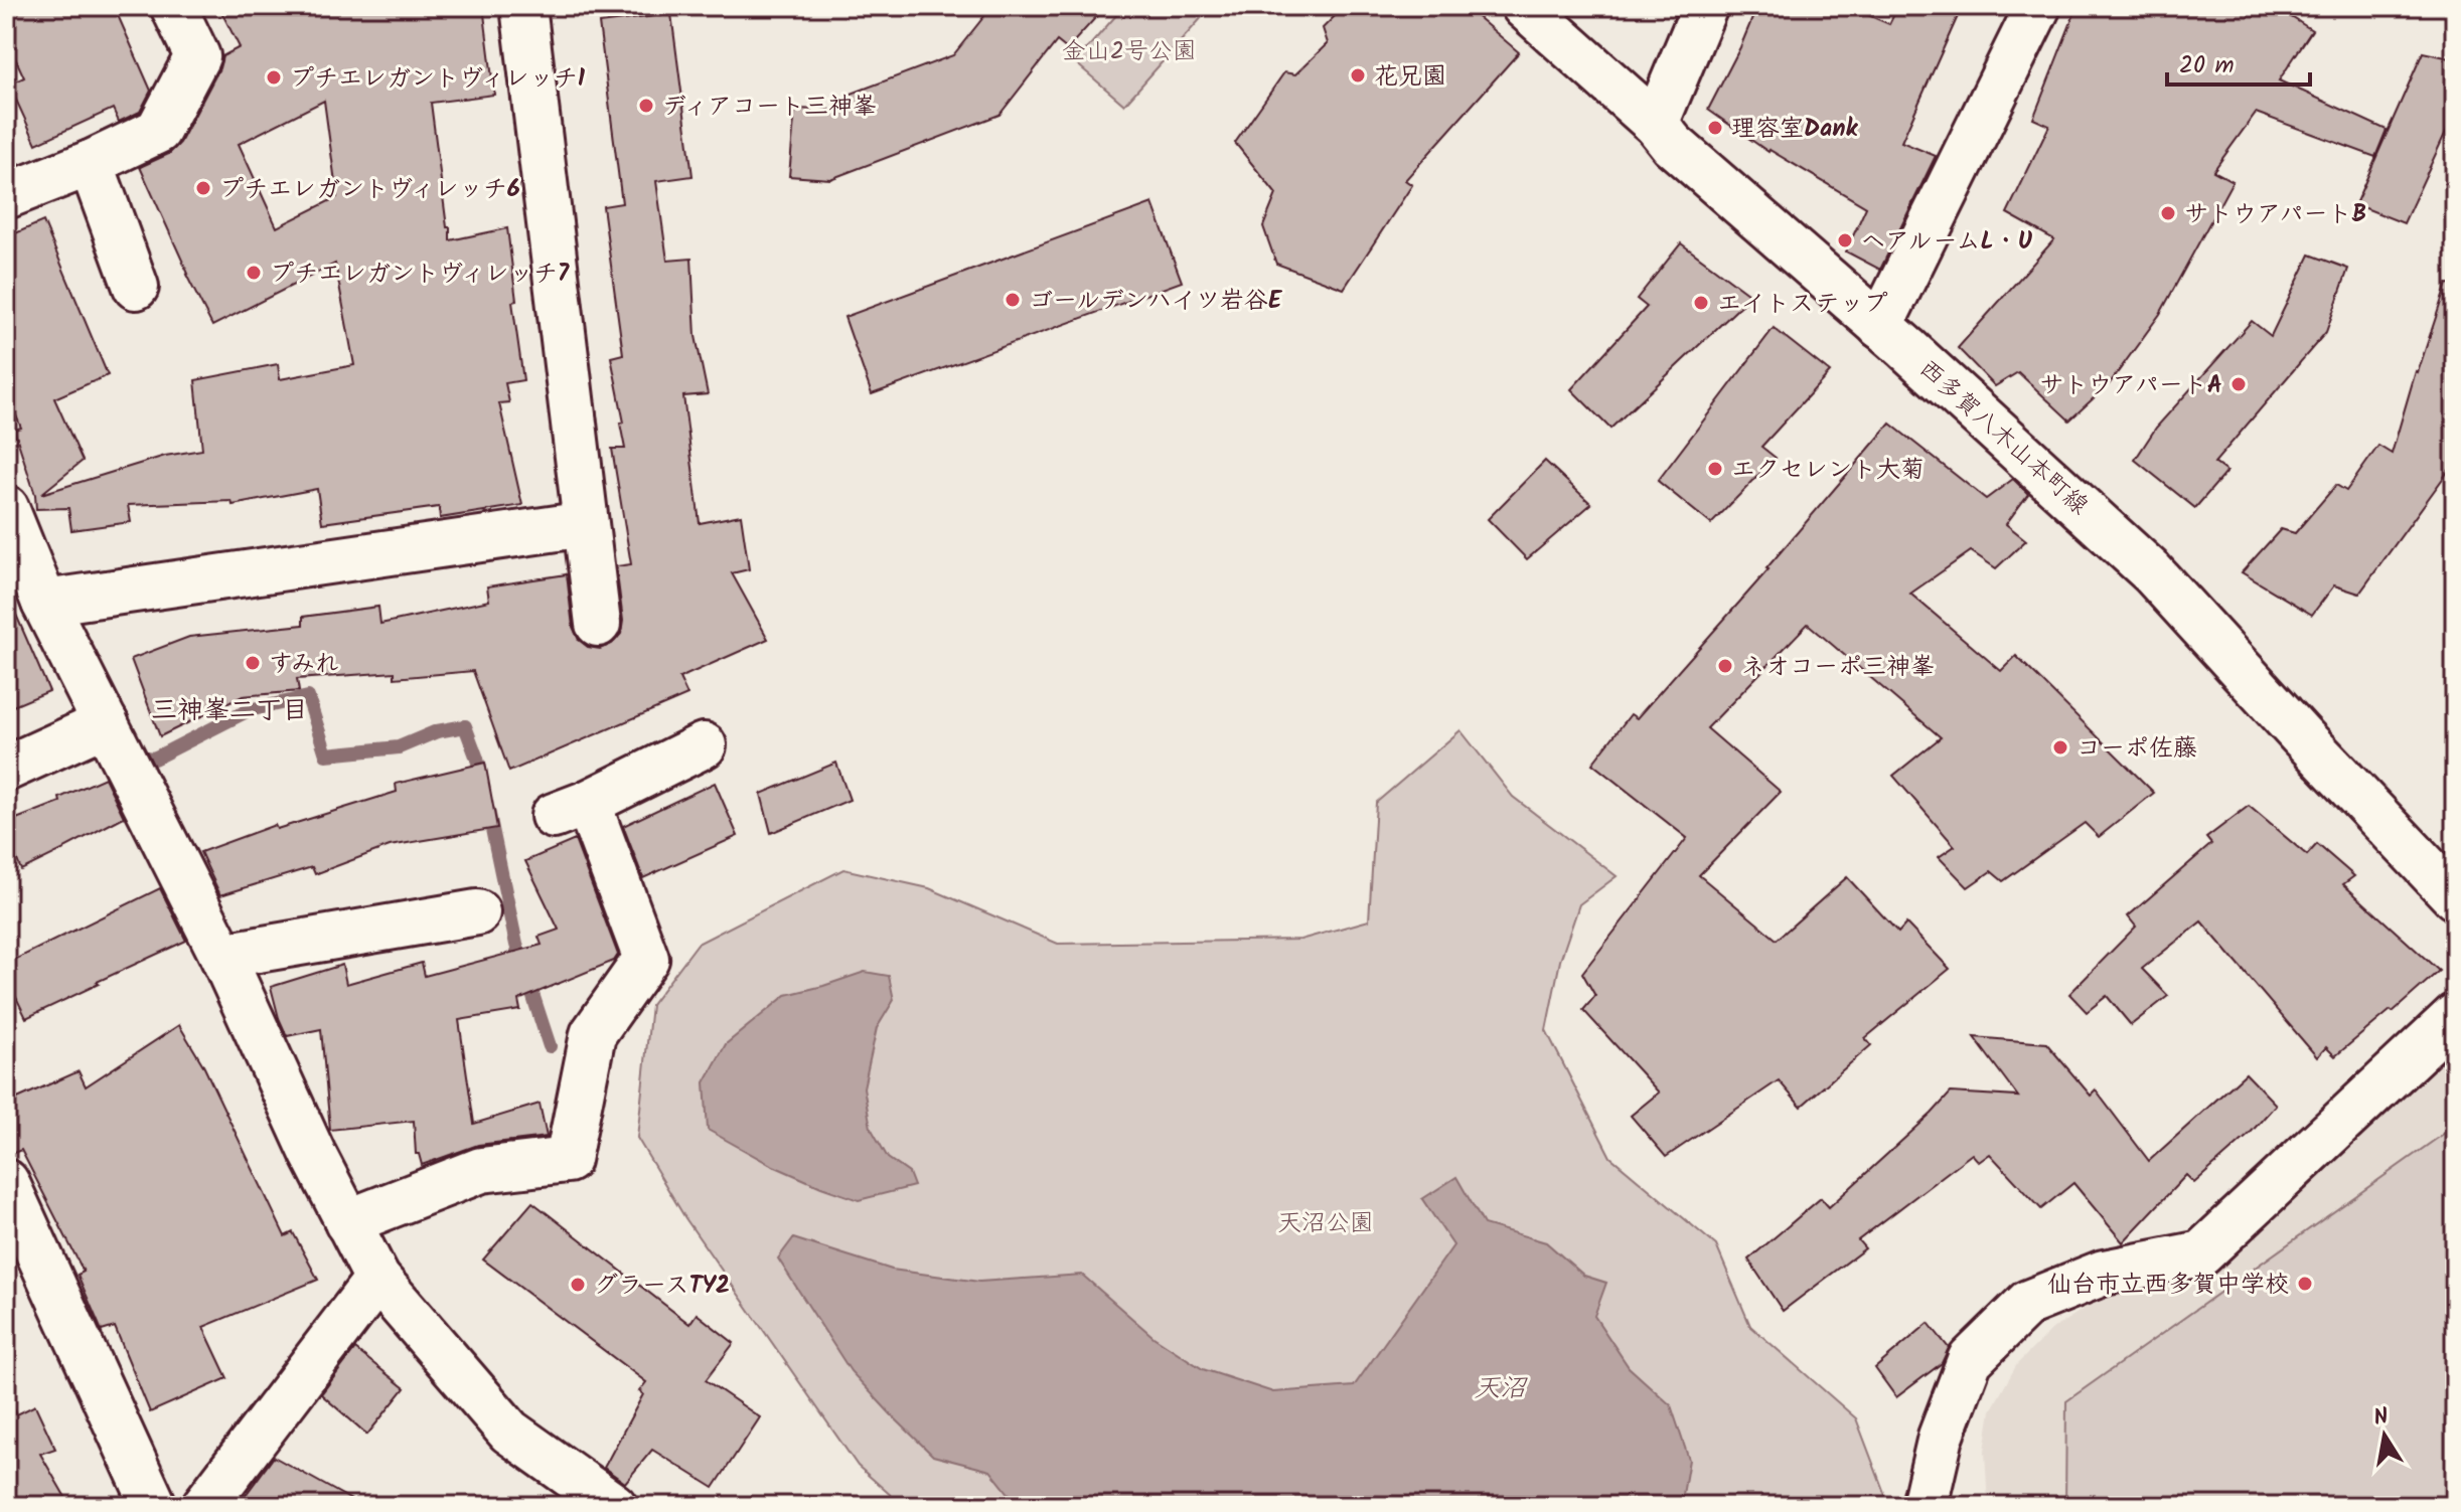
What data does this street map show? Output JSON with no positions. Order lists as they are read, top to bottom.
{
  "streets": {
    "street": ["西多賀八木山本町線"]
  },
  "districts": ["三神峯二丁目"],
  "water": ["天沼"],
  "parks": ["金山2号公園", "天沼公園"],
  "places": [
    "花兄園",
    "プチエレガントヴィレッチ1",
    "ディアコート三神峯",
    "理容室Dank",
    "プチエレガントヴィレッチ6",
    "サトウアパートB",
    "ヘアルームL・U",
    "プチエレガントヴィレッチ7",
    "ゴールデンハイツ岩谷E",
    "エイトステップ",
    "サトウアパートA",
    "エクセレント大菊",
    "すみれ",
    "ネオコーポ三神峯",
    "コーポ佐藤",
    "仙台市立西多賀中学校",
    "グラースTY2"
  ],
  "scale_bar": "20 m",
  "north": "top"
}
